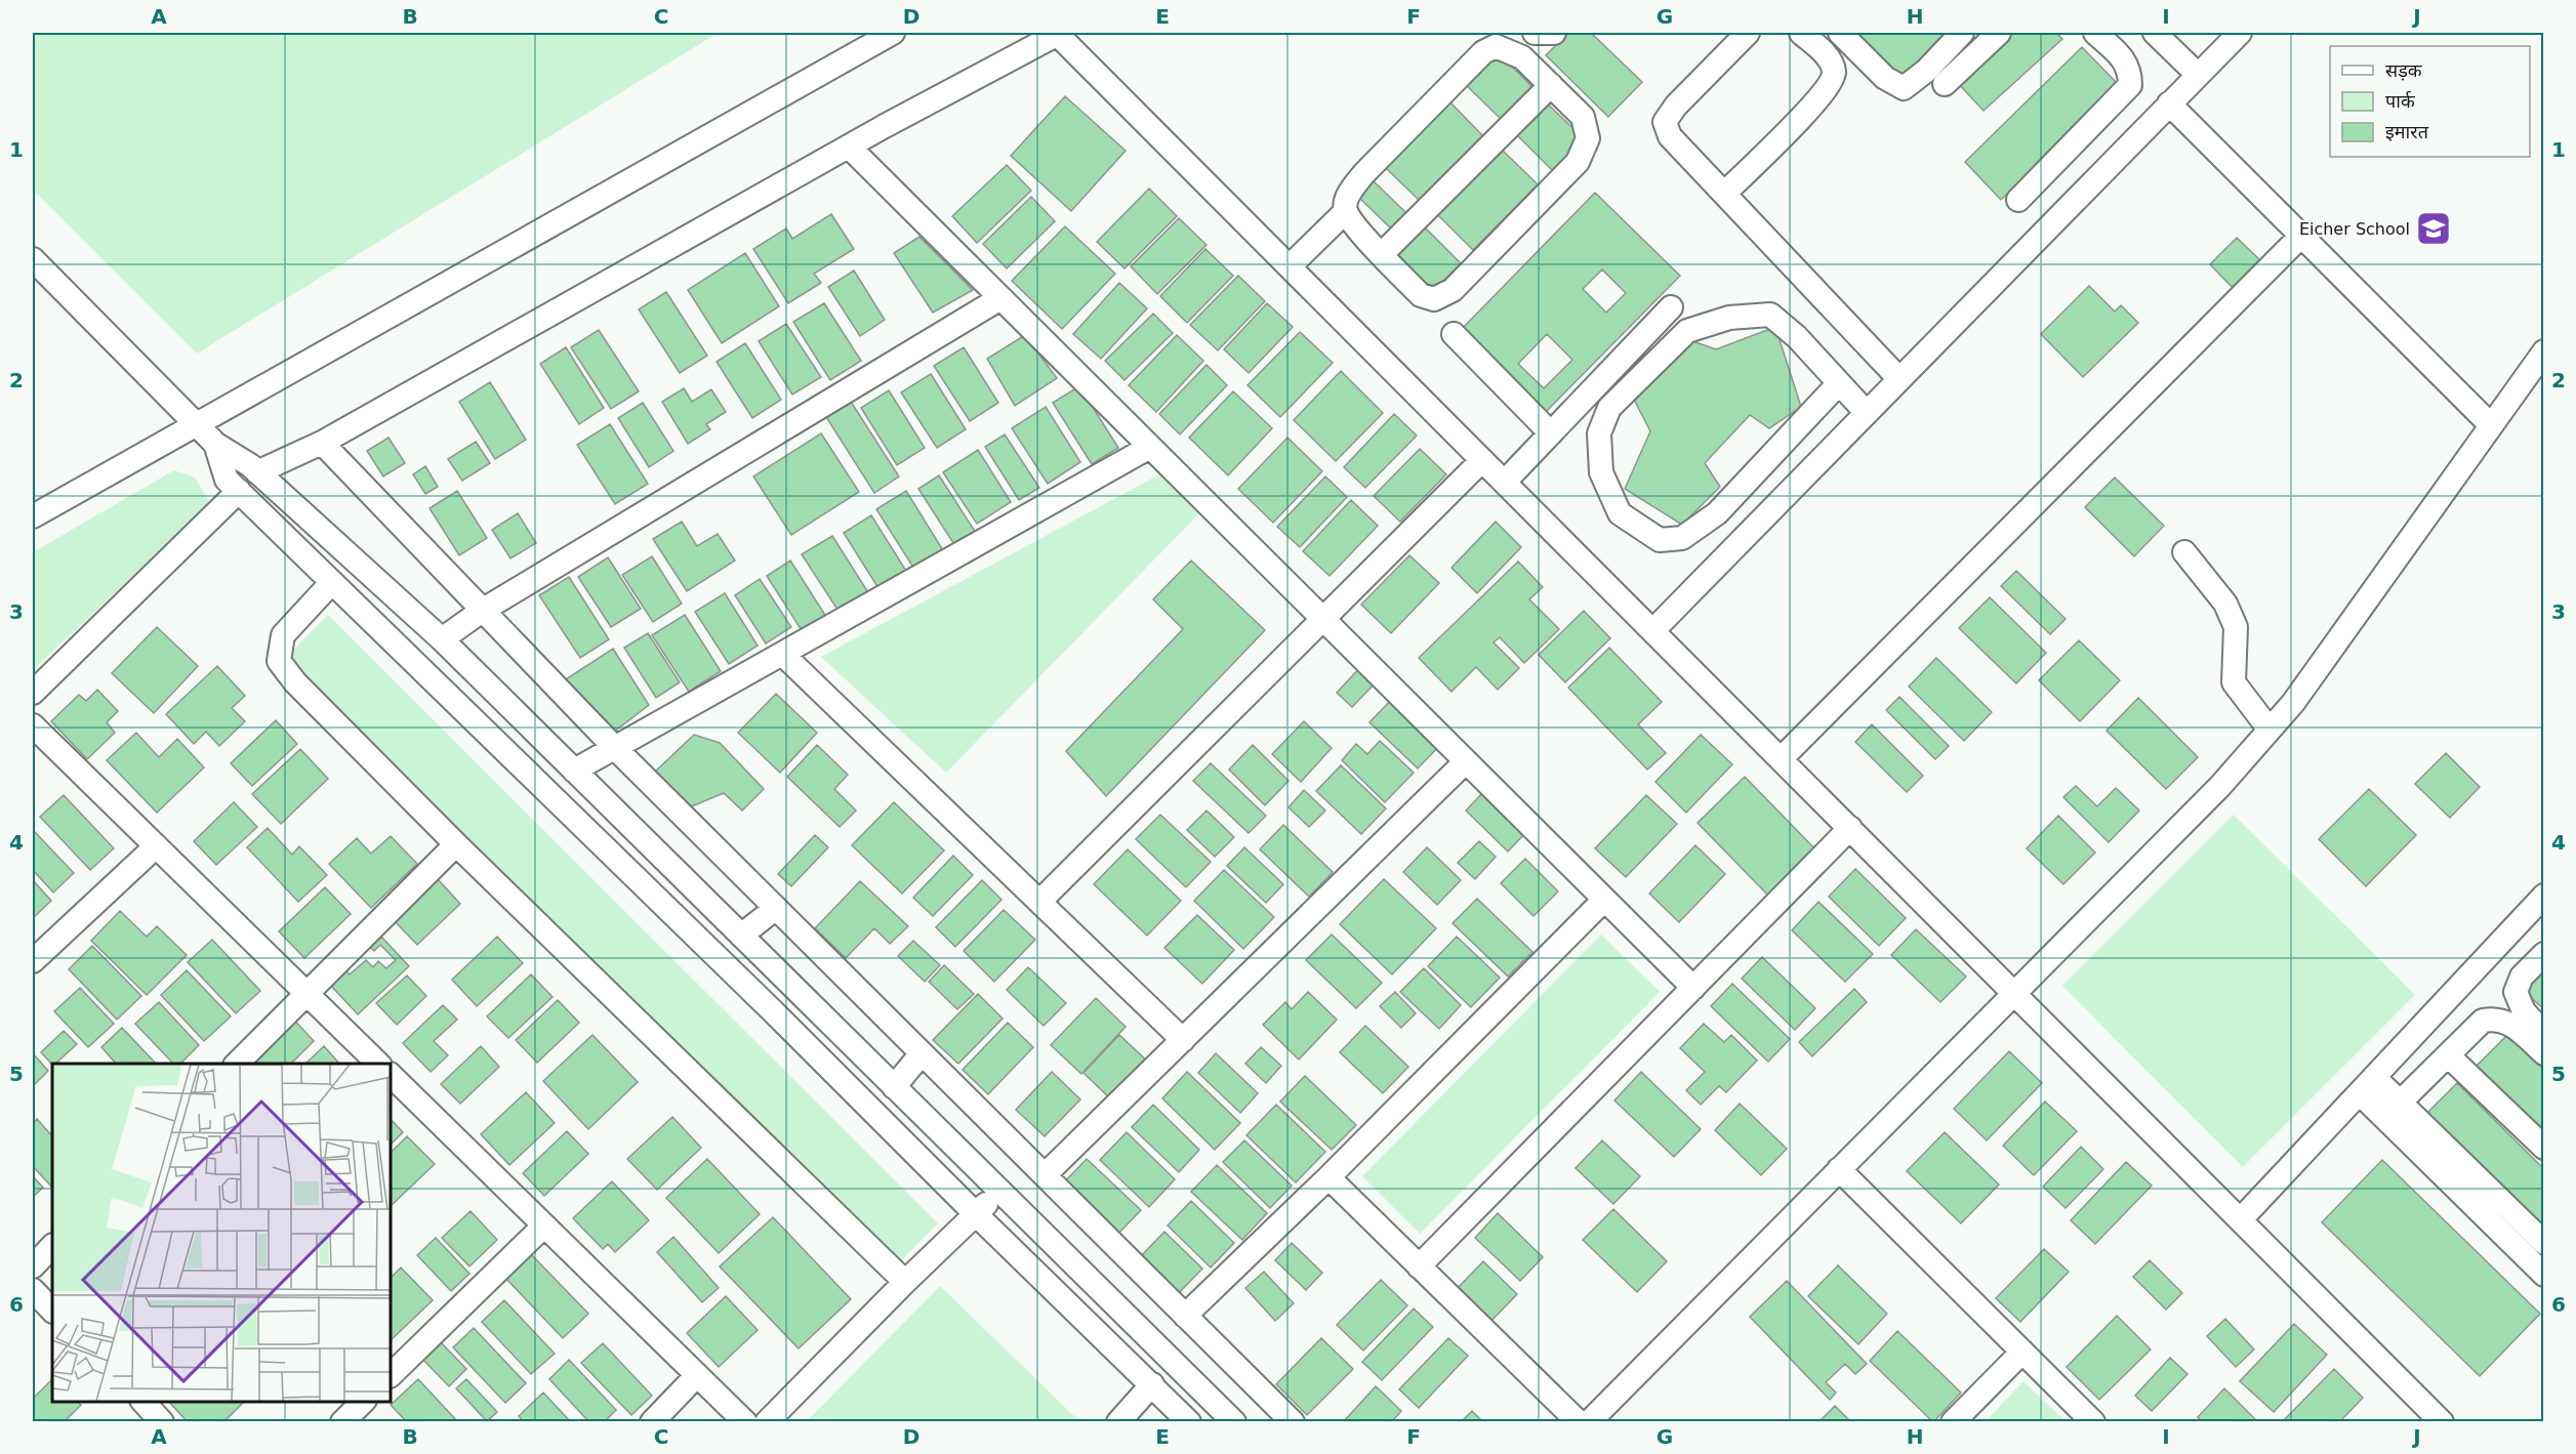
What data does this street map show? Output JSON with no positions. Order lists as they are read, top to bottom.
{
  "places": {
    "school or university": ["Eicher School"]
  },
  "legend": ["सड़क", "पार्क", "इमारत"],
  "grid": {
    "columns": [
      "A",
      "B",
      "C",
      "D",
      "E",
      "F",
      "G",
      "H",
      "I",
      "J"
    ],
    "rows": [
      "1",
      "2",
      "3",
      "4",
      "5",
      "6"
    ]
  }
}
